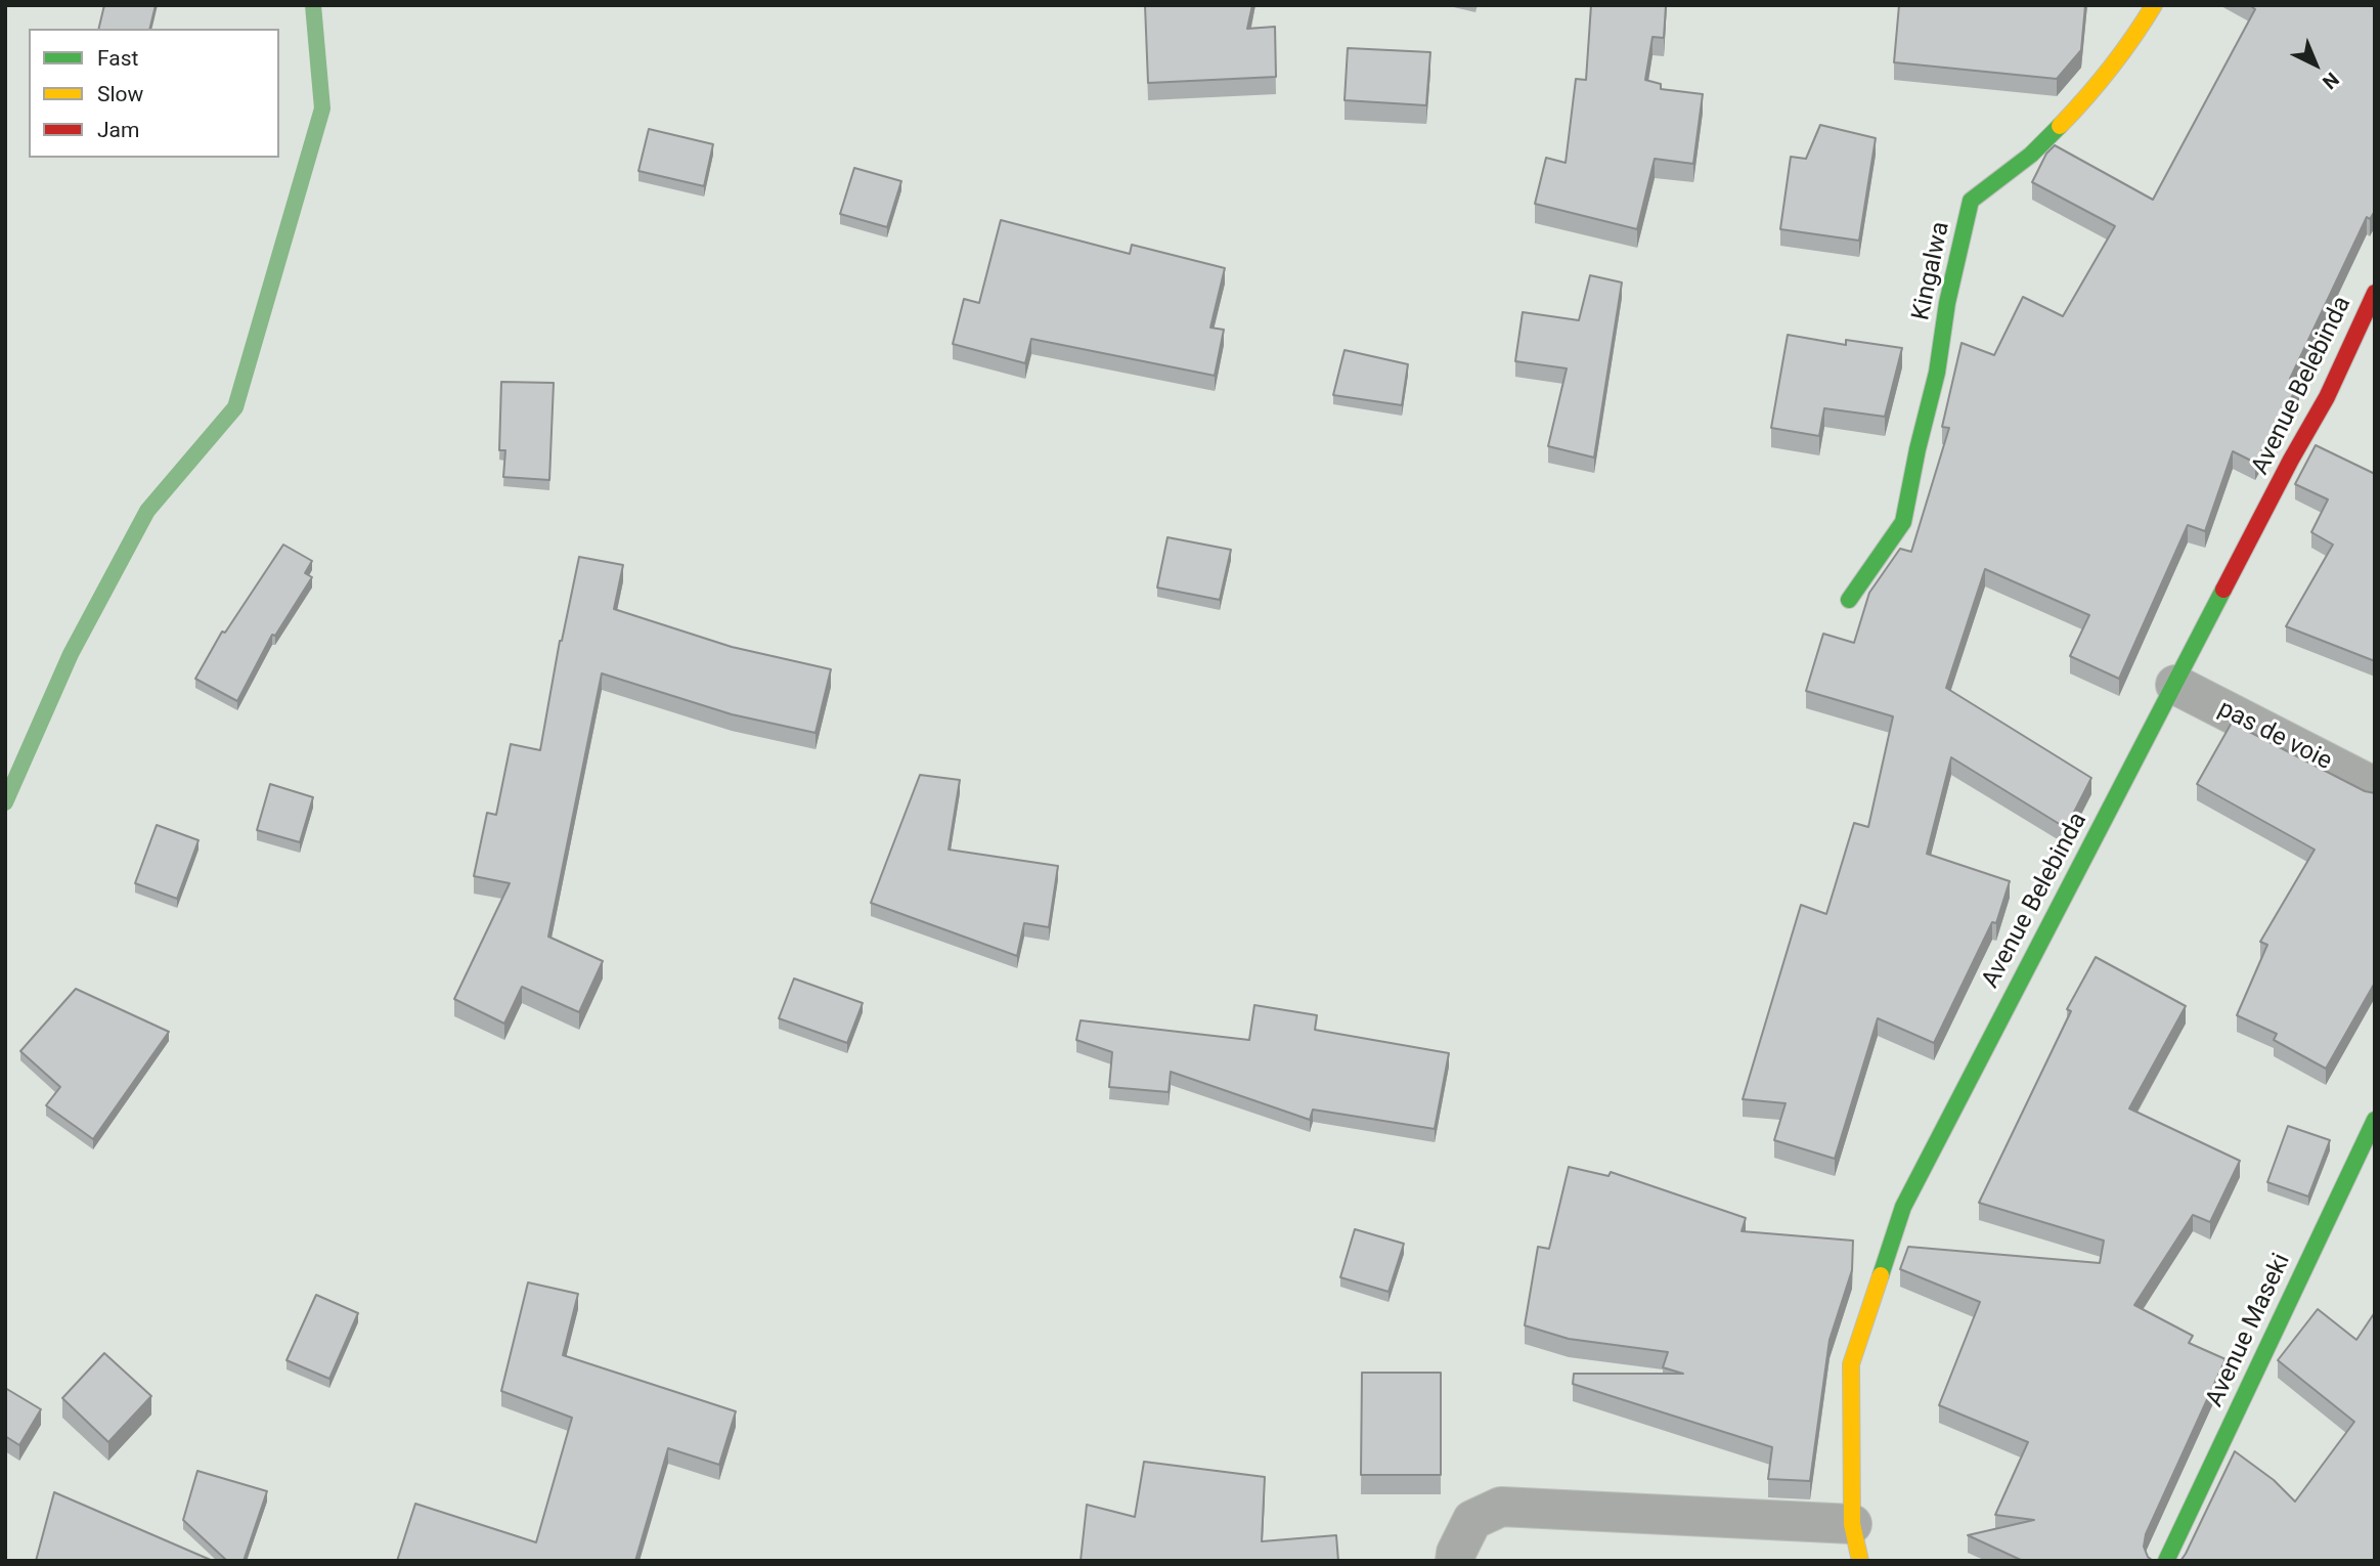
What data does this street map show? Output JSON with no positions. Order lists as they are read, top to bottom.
{
  "streets": {
    "street": [
      "Kingalwa",
      "Avenue Belebinda",
      "pas de voie",
      "Avenue Maseki"
    ]
  },
  "crossings": [
    ["Avenue Belebinda", "pas de voie"]
  ],
  "legend": ["Fast", "Slow", "Jam"],
  "north": "bottom right"
}
